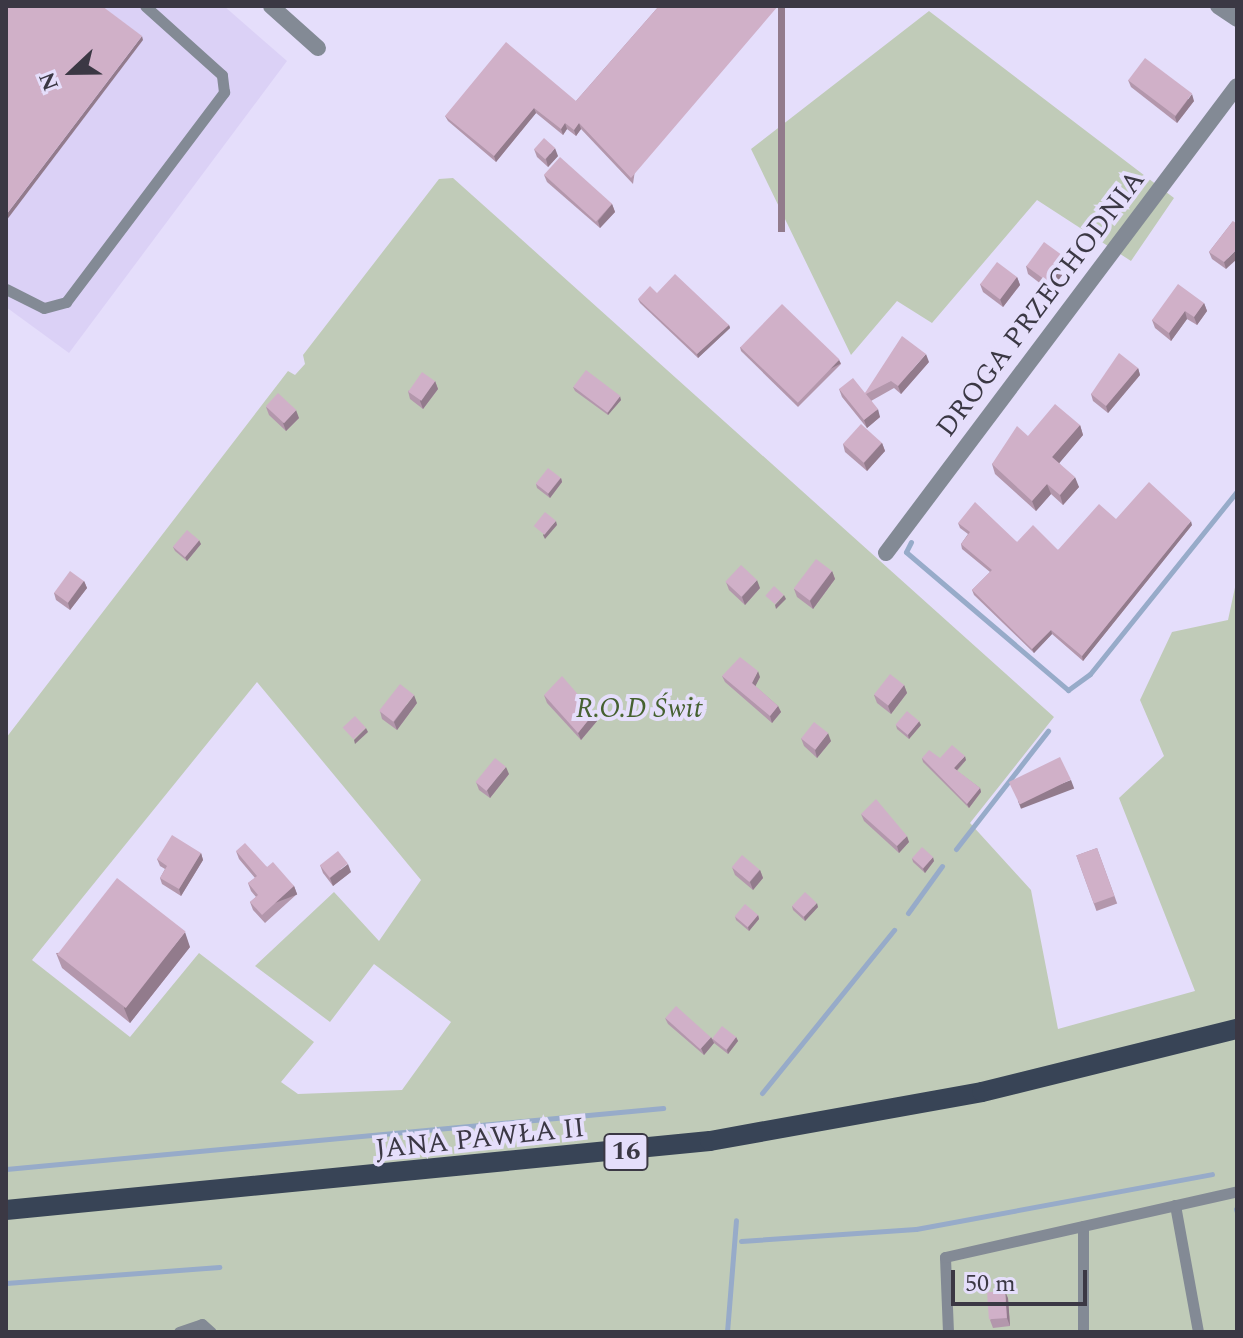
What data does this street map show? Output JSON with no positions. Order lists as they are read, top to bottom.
{
  "streets": {
    "main road": ["JANA PAWŁA II", "16"],
    "street": ["DROGA PRZECHODNIA"]
  },
  "parks": ["R.O.D Świt"],
  "scale_bar": "50 m",
  "north": "left"
}
